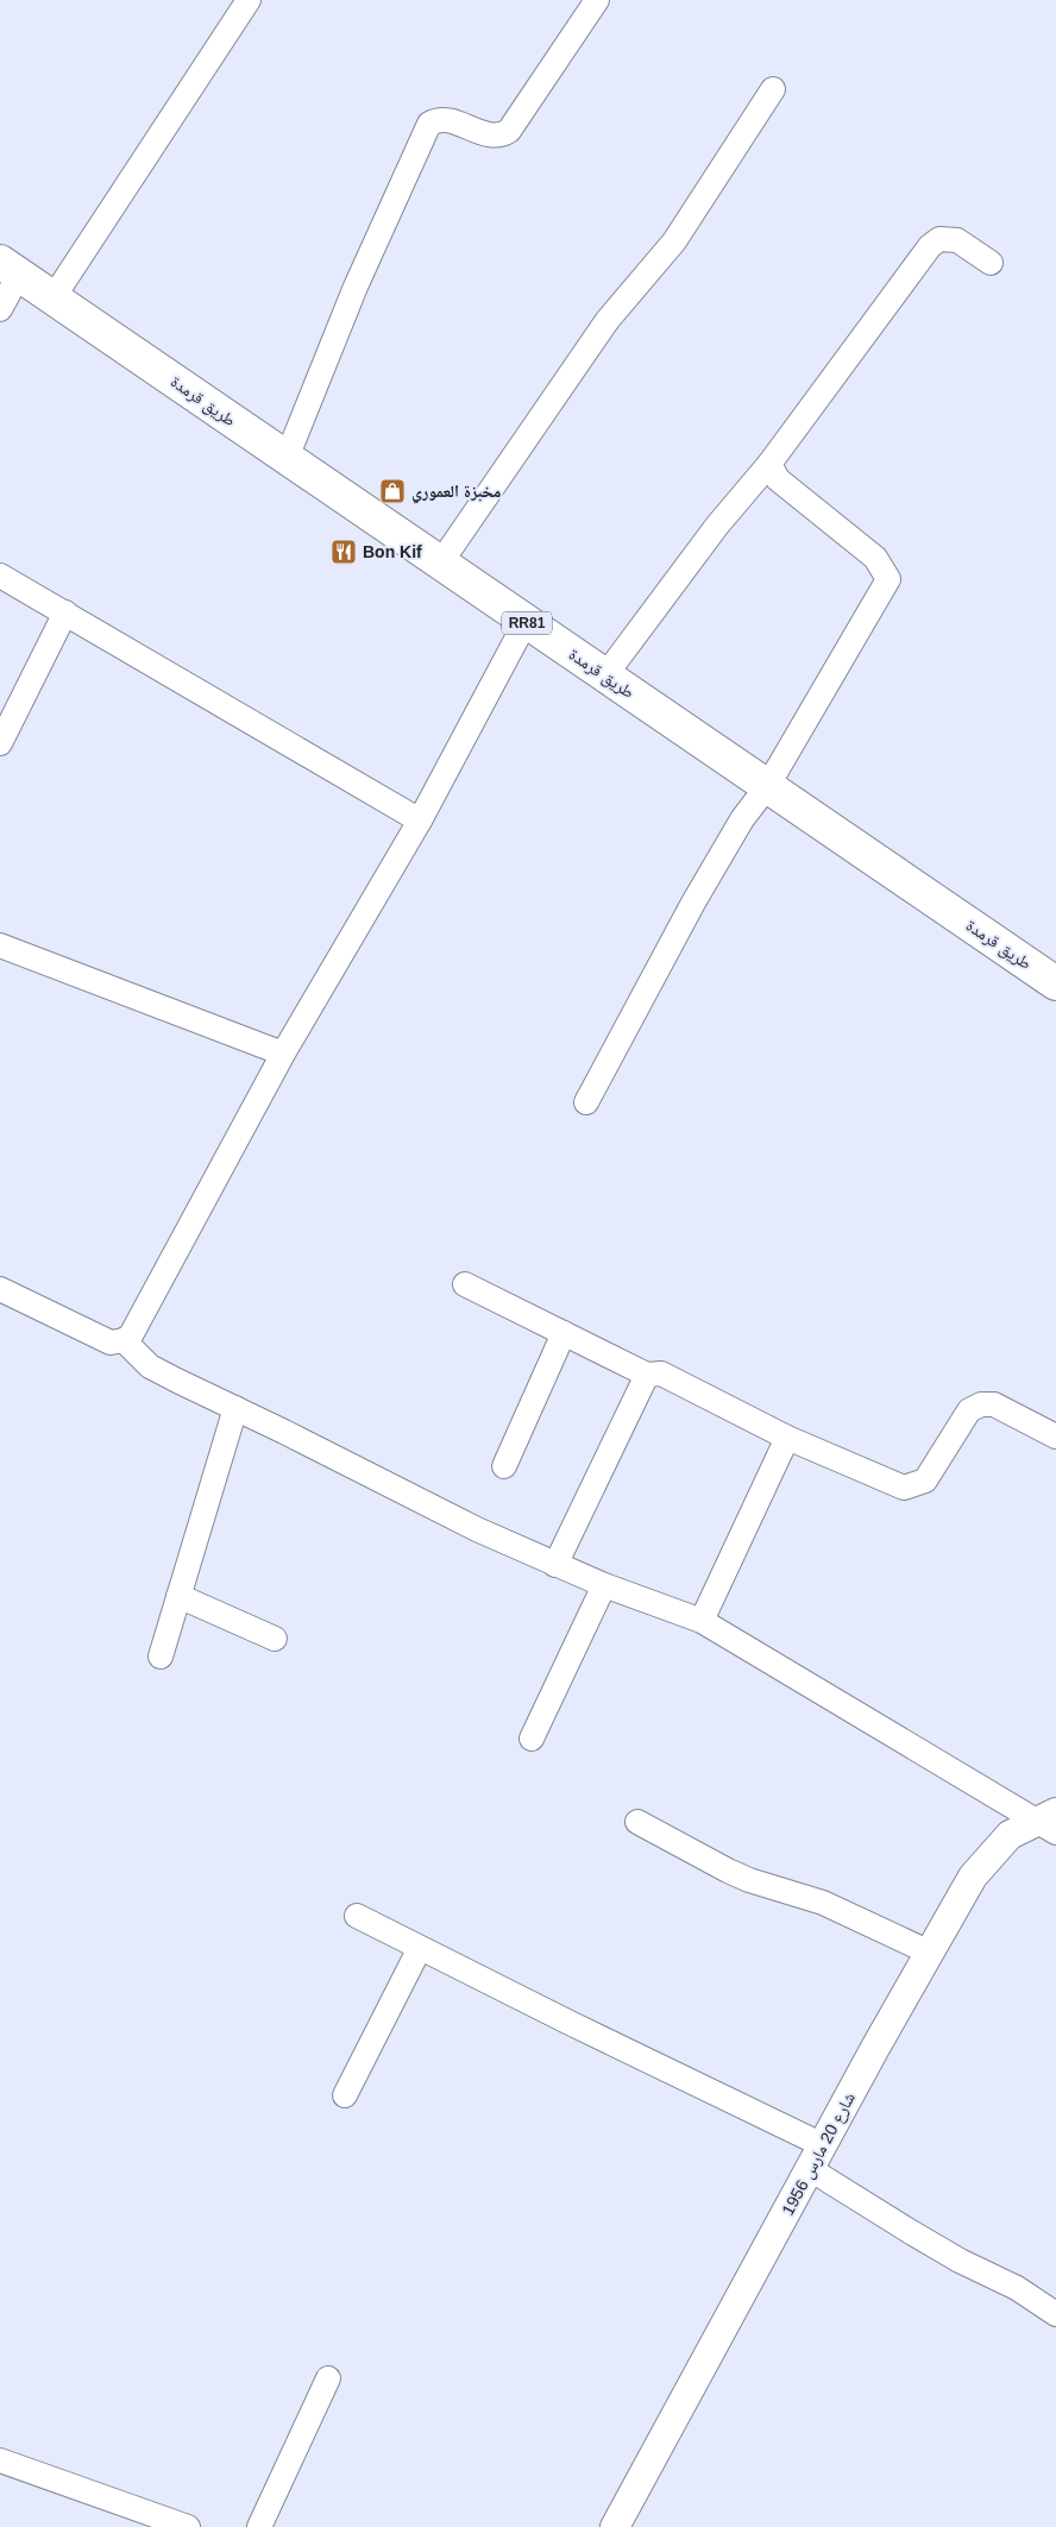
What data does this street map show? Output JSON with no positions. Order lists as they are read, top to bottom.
{
  "streets": {
    "main road": ["طريق قرمدة", "RR81"],
    "street": ["شارع 20 مارس 1956"]
  },
  "places": {
    "shop": ["مخبزة العموري"],
    "restaurant": ["Bon Kif"]
  }
}
